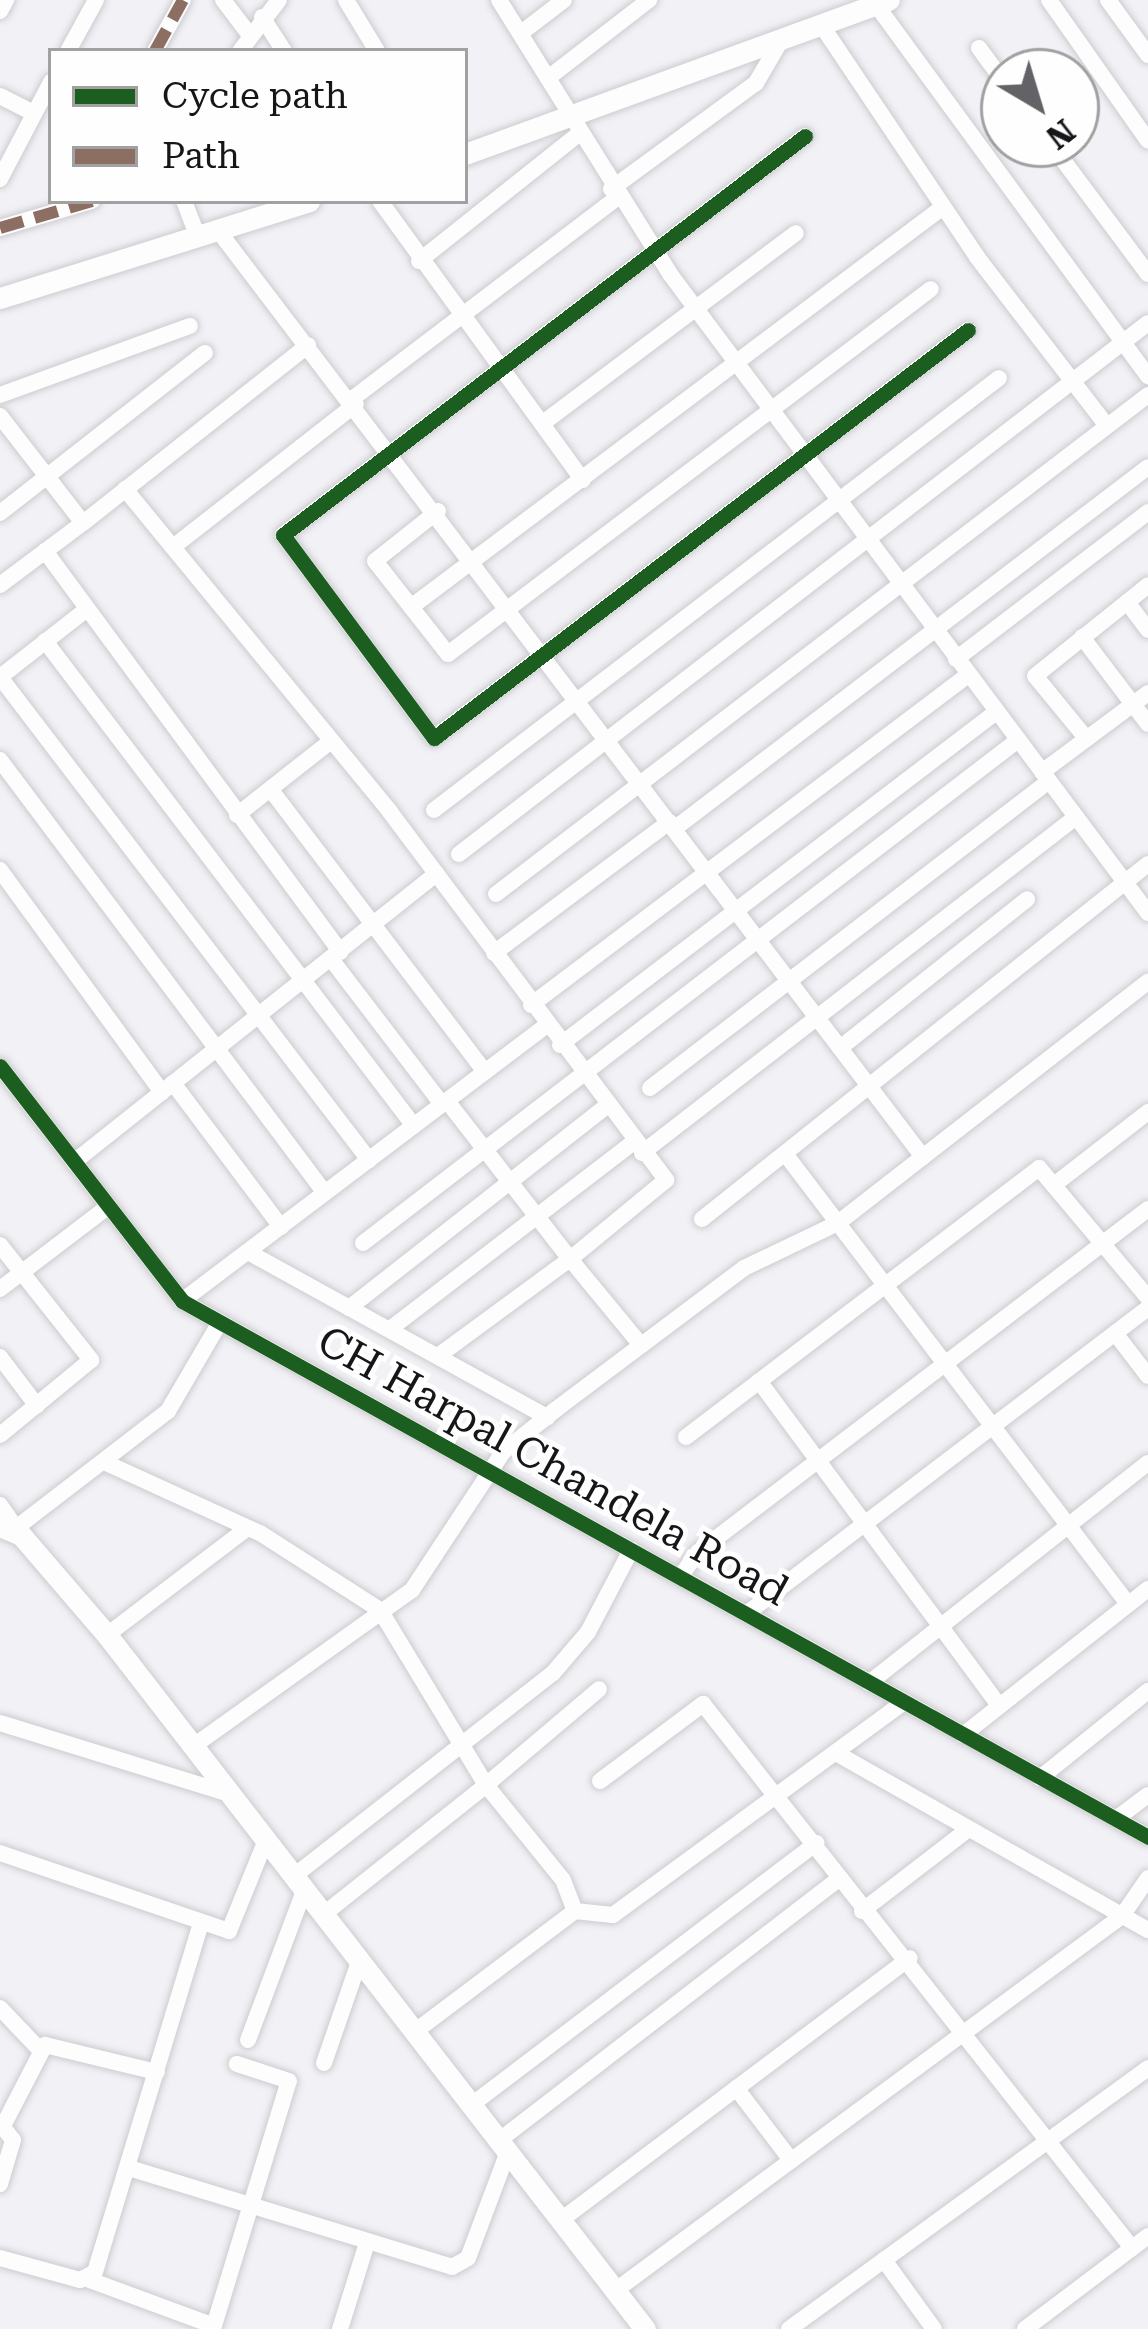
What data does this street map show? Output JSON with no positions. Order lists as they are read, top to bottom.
{
  "streets": {
    "street": ["CH Harpal Chandela Road"]
  },
  "legend": ["Cycle path", "Path"],
  "north": "bottom right"
}
